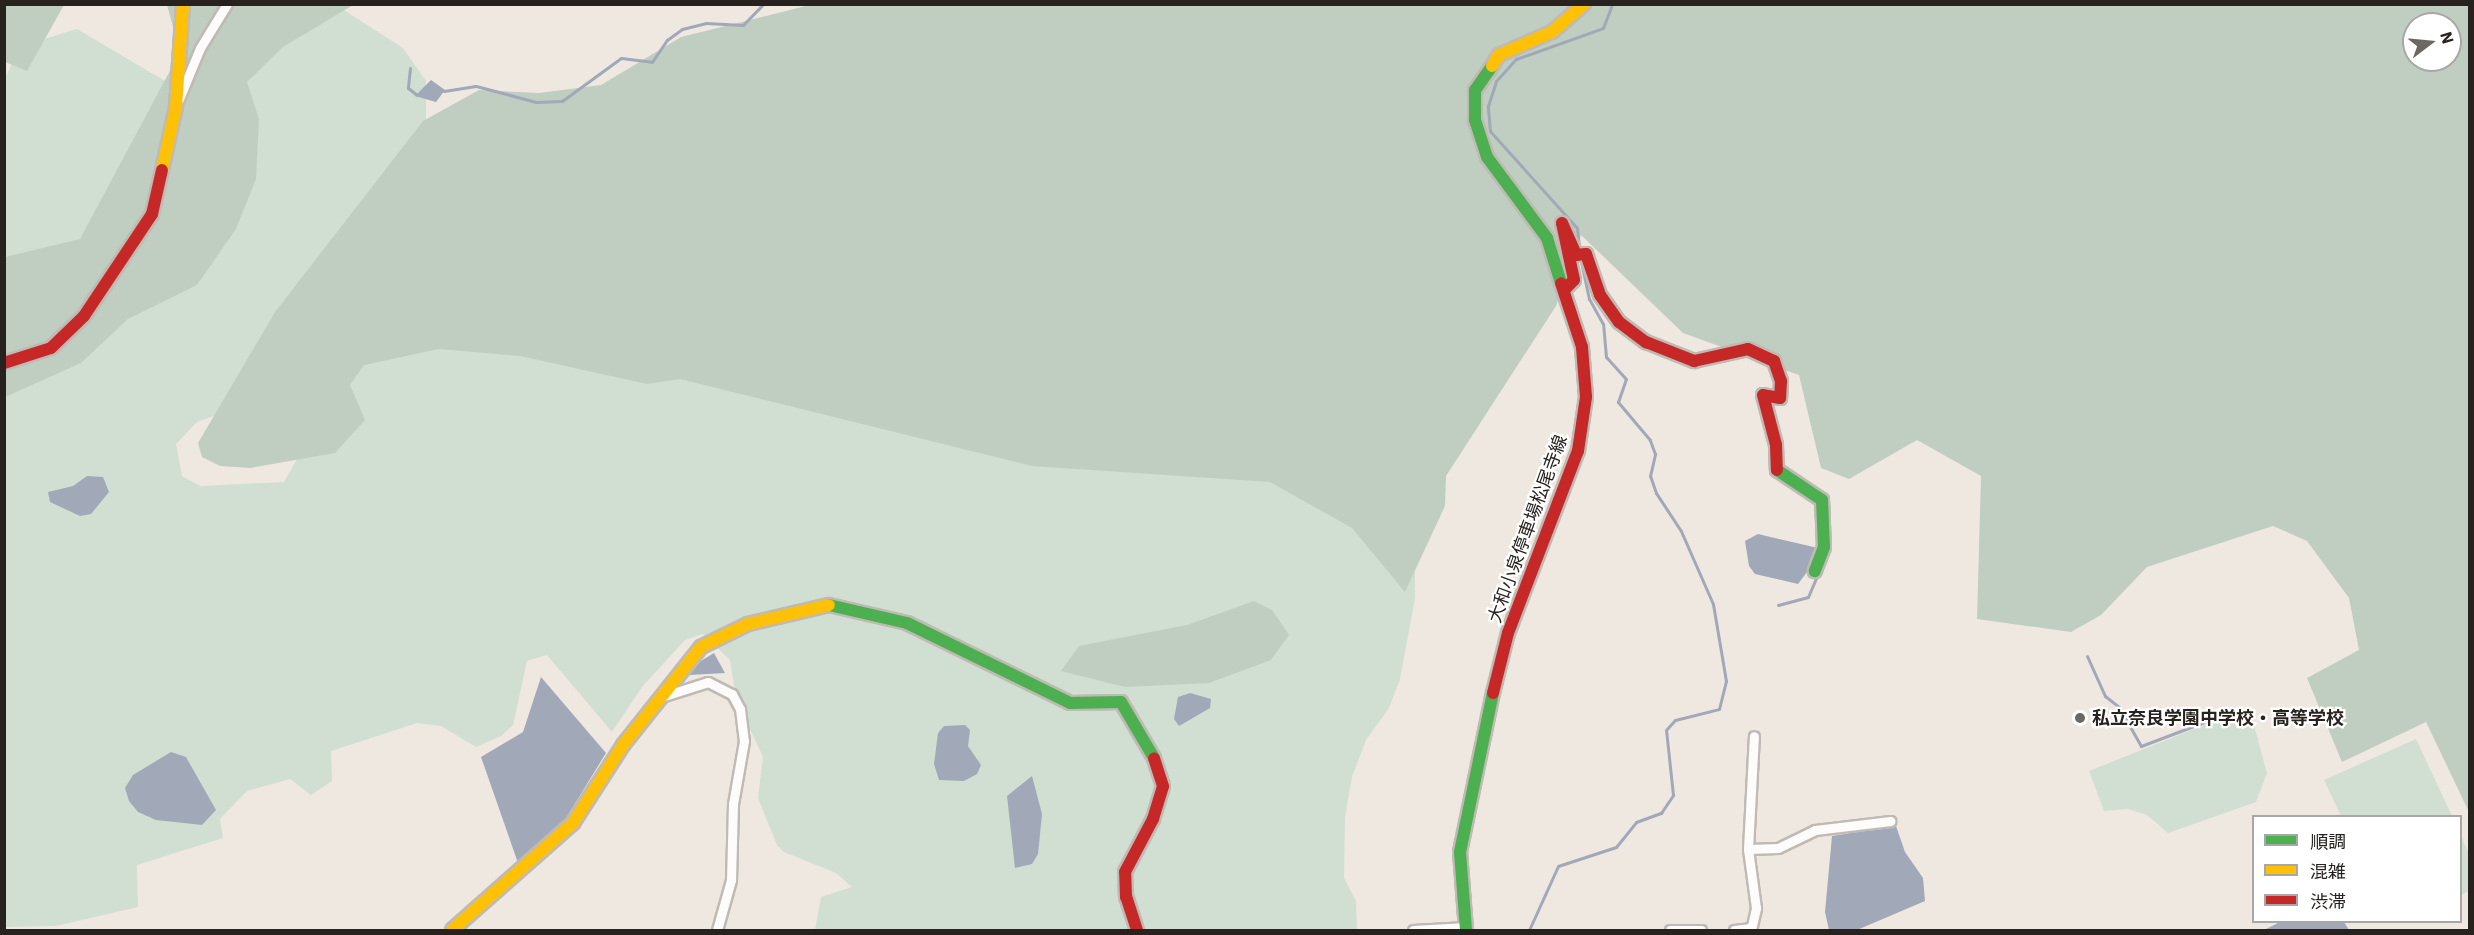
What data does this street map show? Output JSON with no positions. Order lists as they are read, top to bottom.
{
  "streets": {
    "street": ["大和小泉停車場松尾寺線"]
  },
  "places": ["私立奈良学園中学校・高等学校"],
  "legend": ["順調", "混雑", "渋滞"],
  "north": "right"
}
